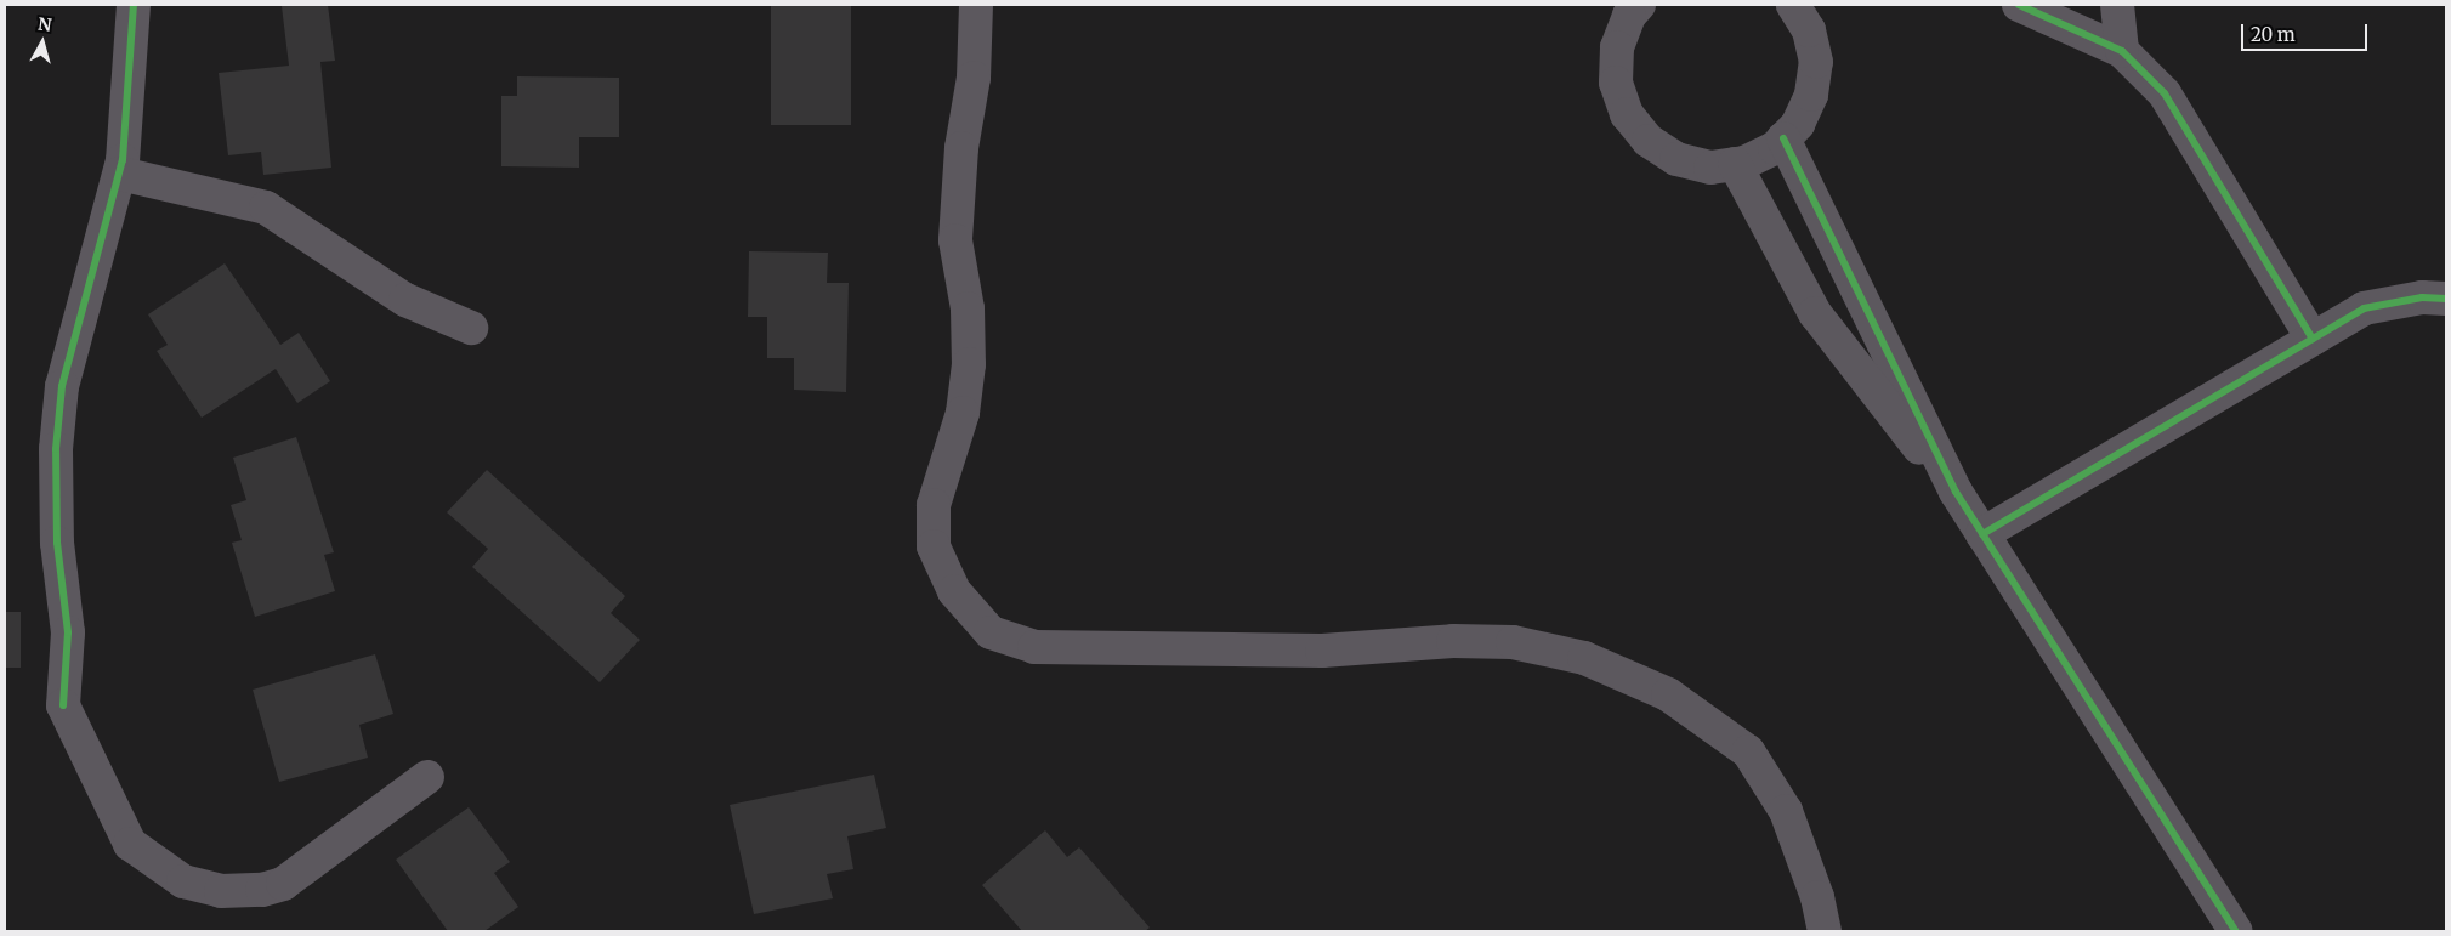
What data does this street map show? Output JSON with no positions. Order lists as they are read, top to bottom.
{
  "scale_bar": "20 m",
  "north": "top"
}
